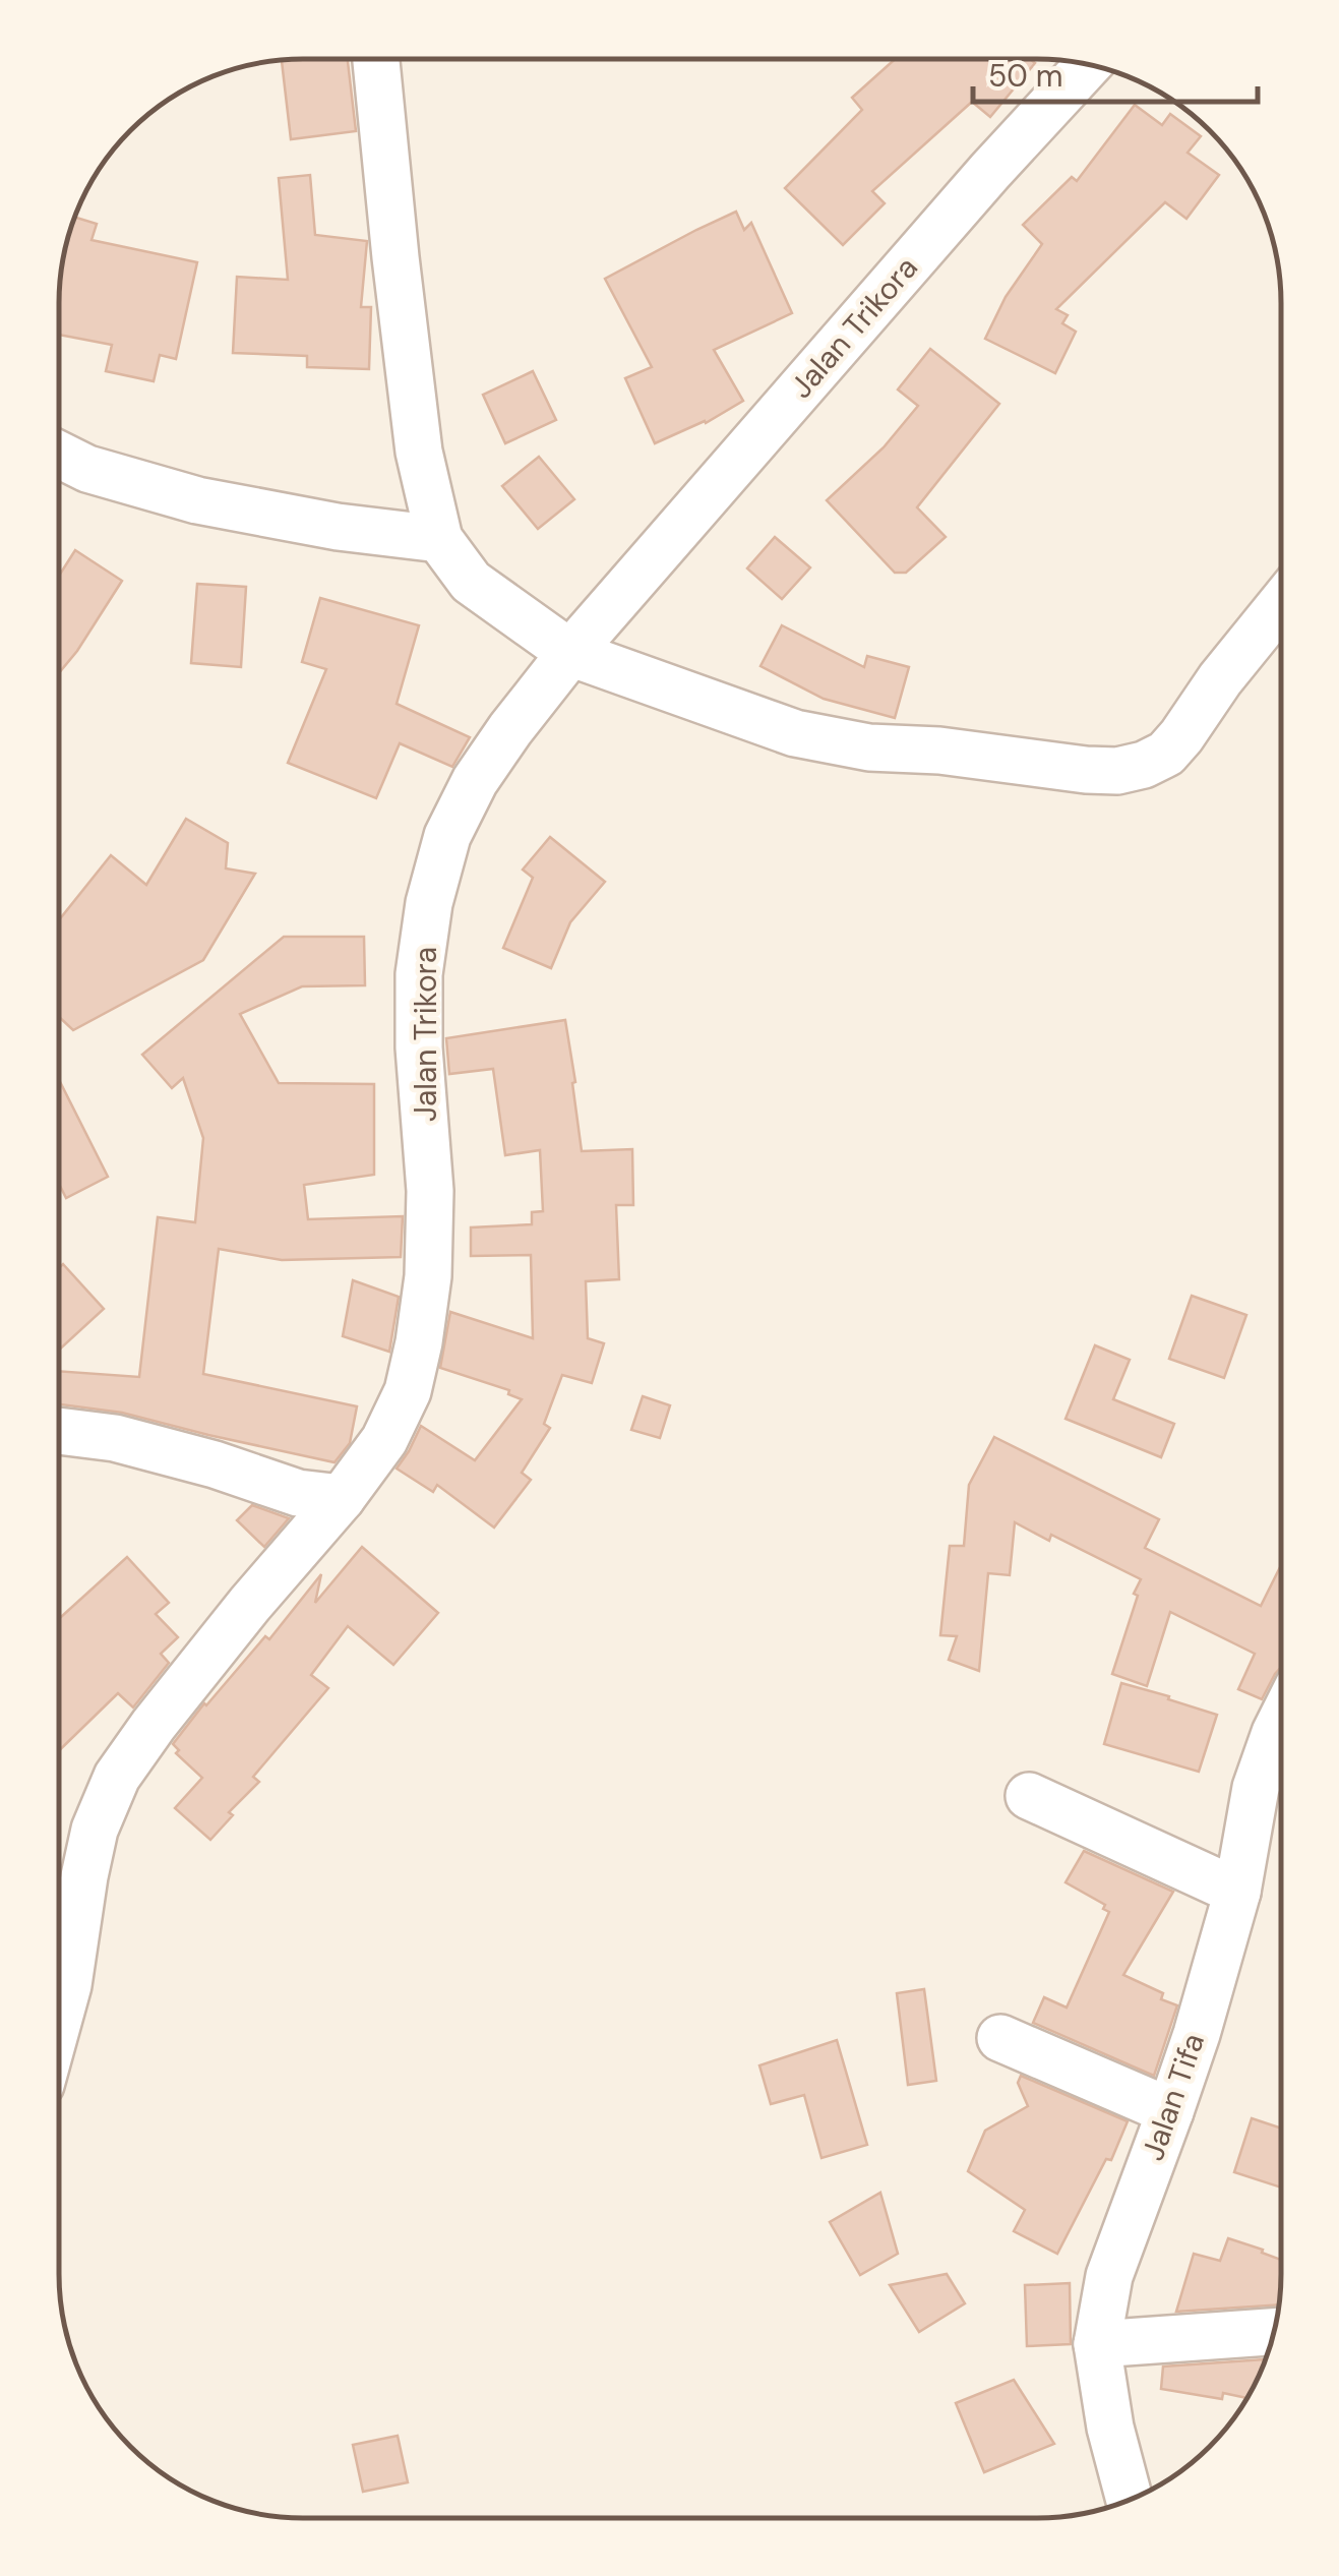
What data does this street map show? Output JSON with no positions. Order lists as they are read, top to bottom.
{
  "streets": {
    "street": ["Jalan Trikora", "Jalan Tifa"]
  },
  "scale_bar": "50 m"
}
